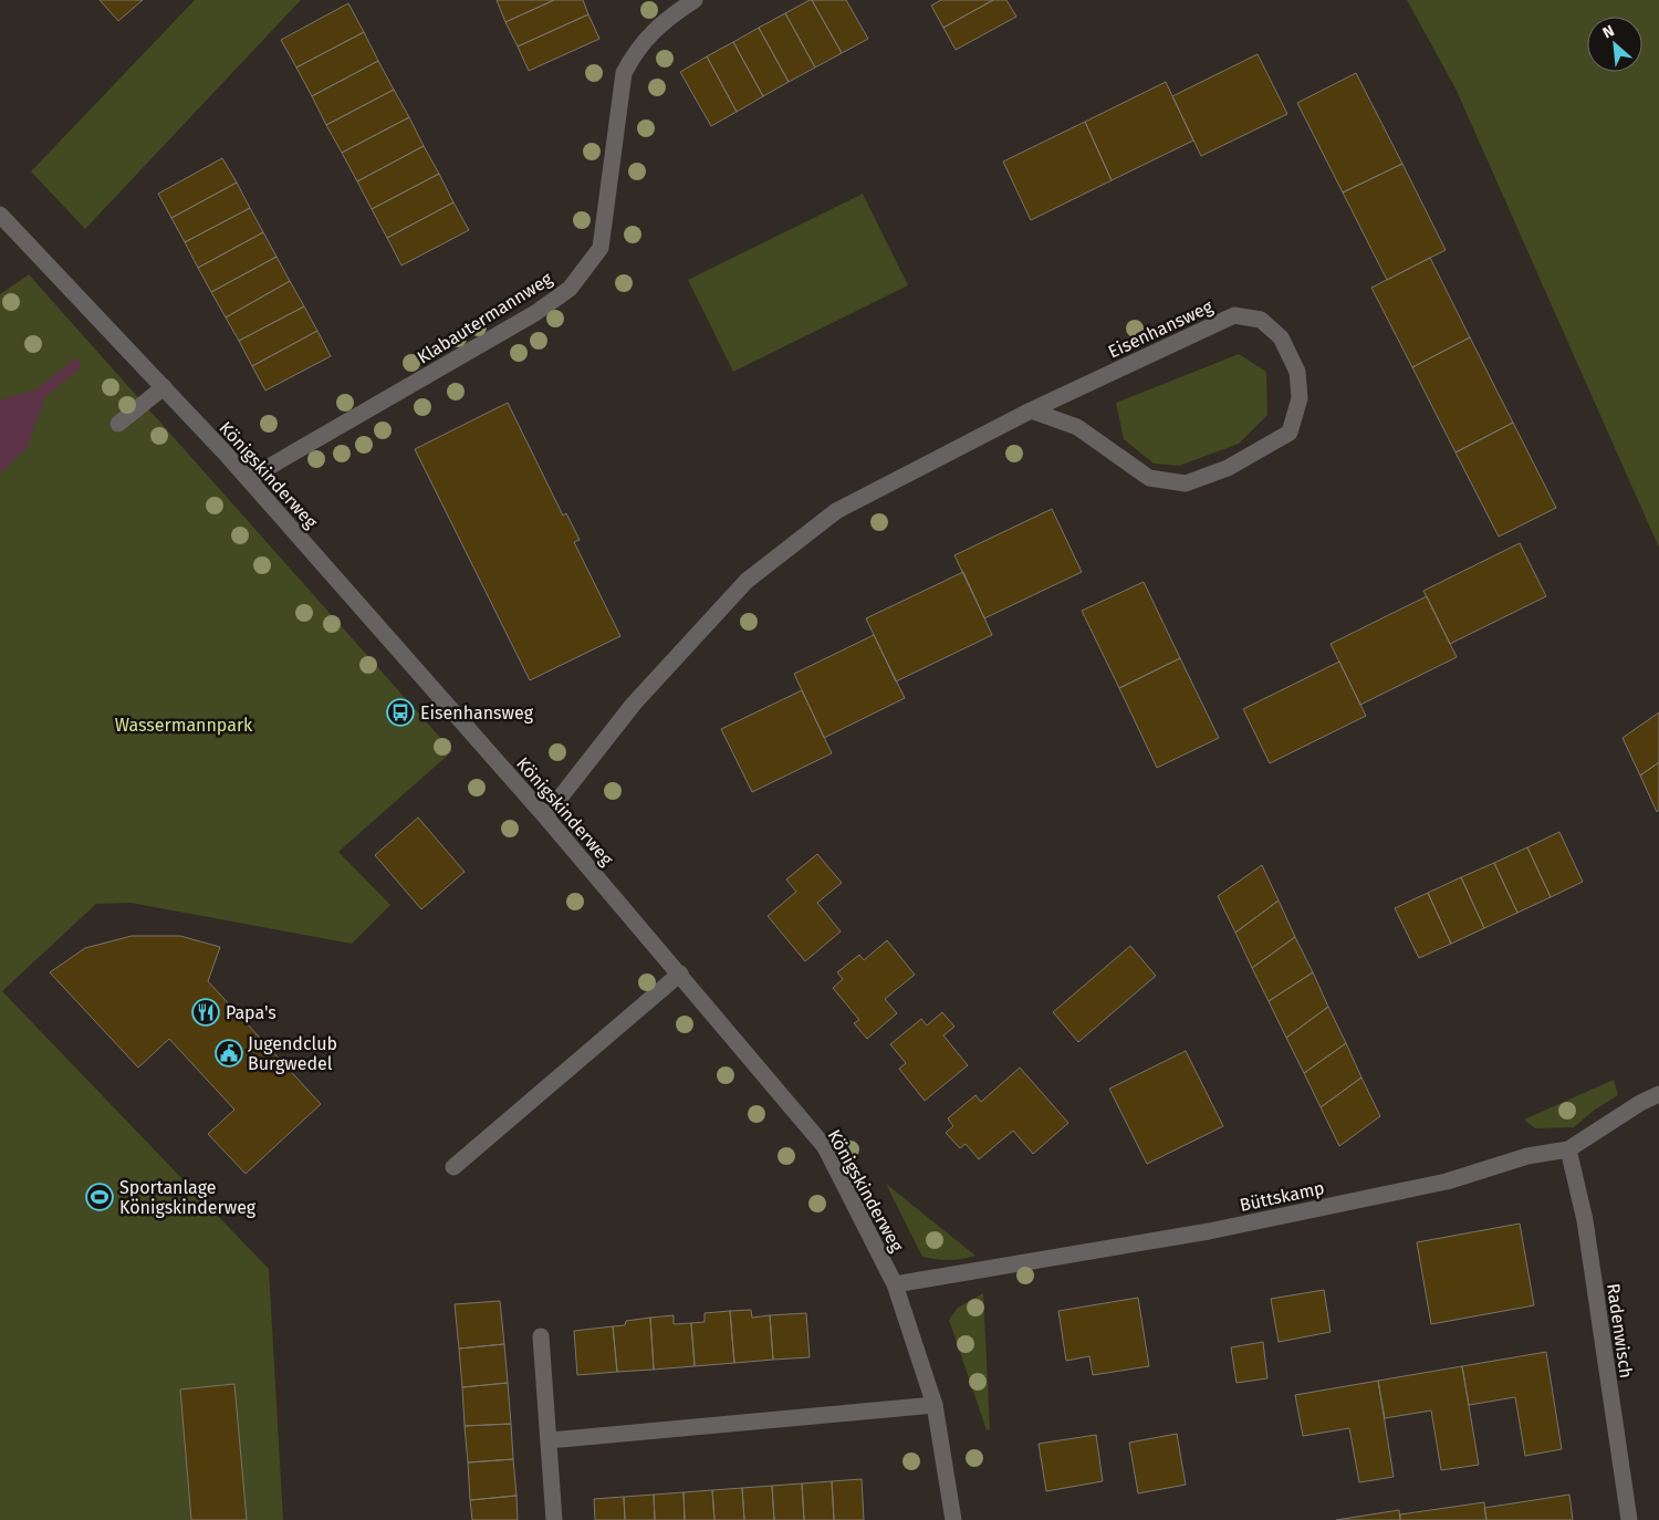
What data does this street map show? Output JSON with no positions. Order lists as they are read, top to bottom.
{
  "streets": {
    "street": [
      "Klabautermannweg",
      "Eisenhansweg",
      "Königskinderweg",
      "Büttskamp",
      "Radenwisch"
    ]
  },
  "crossings": [
    ["Klabautermannweg", "Königskinderweg"],
    ["Eisenhansweg", "Königskinderweg"],
    ["Königskinderweg", "Büttskamp"],
    ["Büttskamp", "Radenwisch"]
  ],
  "parks": ["Wassermannpark"],
  "places": {
    "bus stop": ["Eisenhansweg"],
    "restaurant": ["Papa's"],
    "public building": ["Jugendclub Burgwedel"],
    "sports": ["Sportanlage Königskinderweg"]
  },
  "north": "top left"
}
